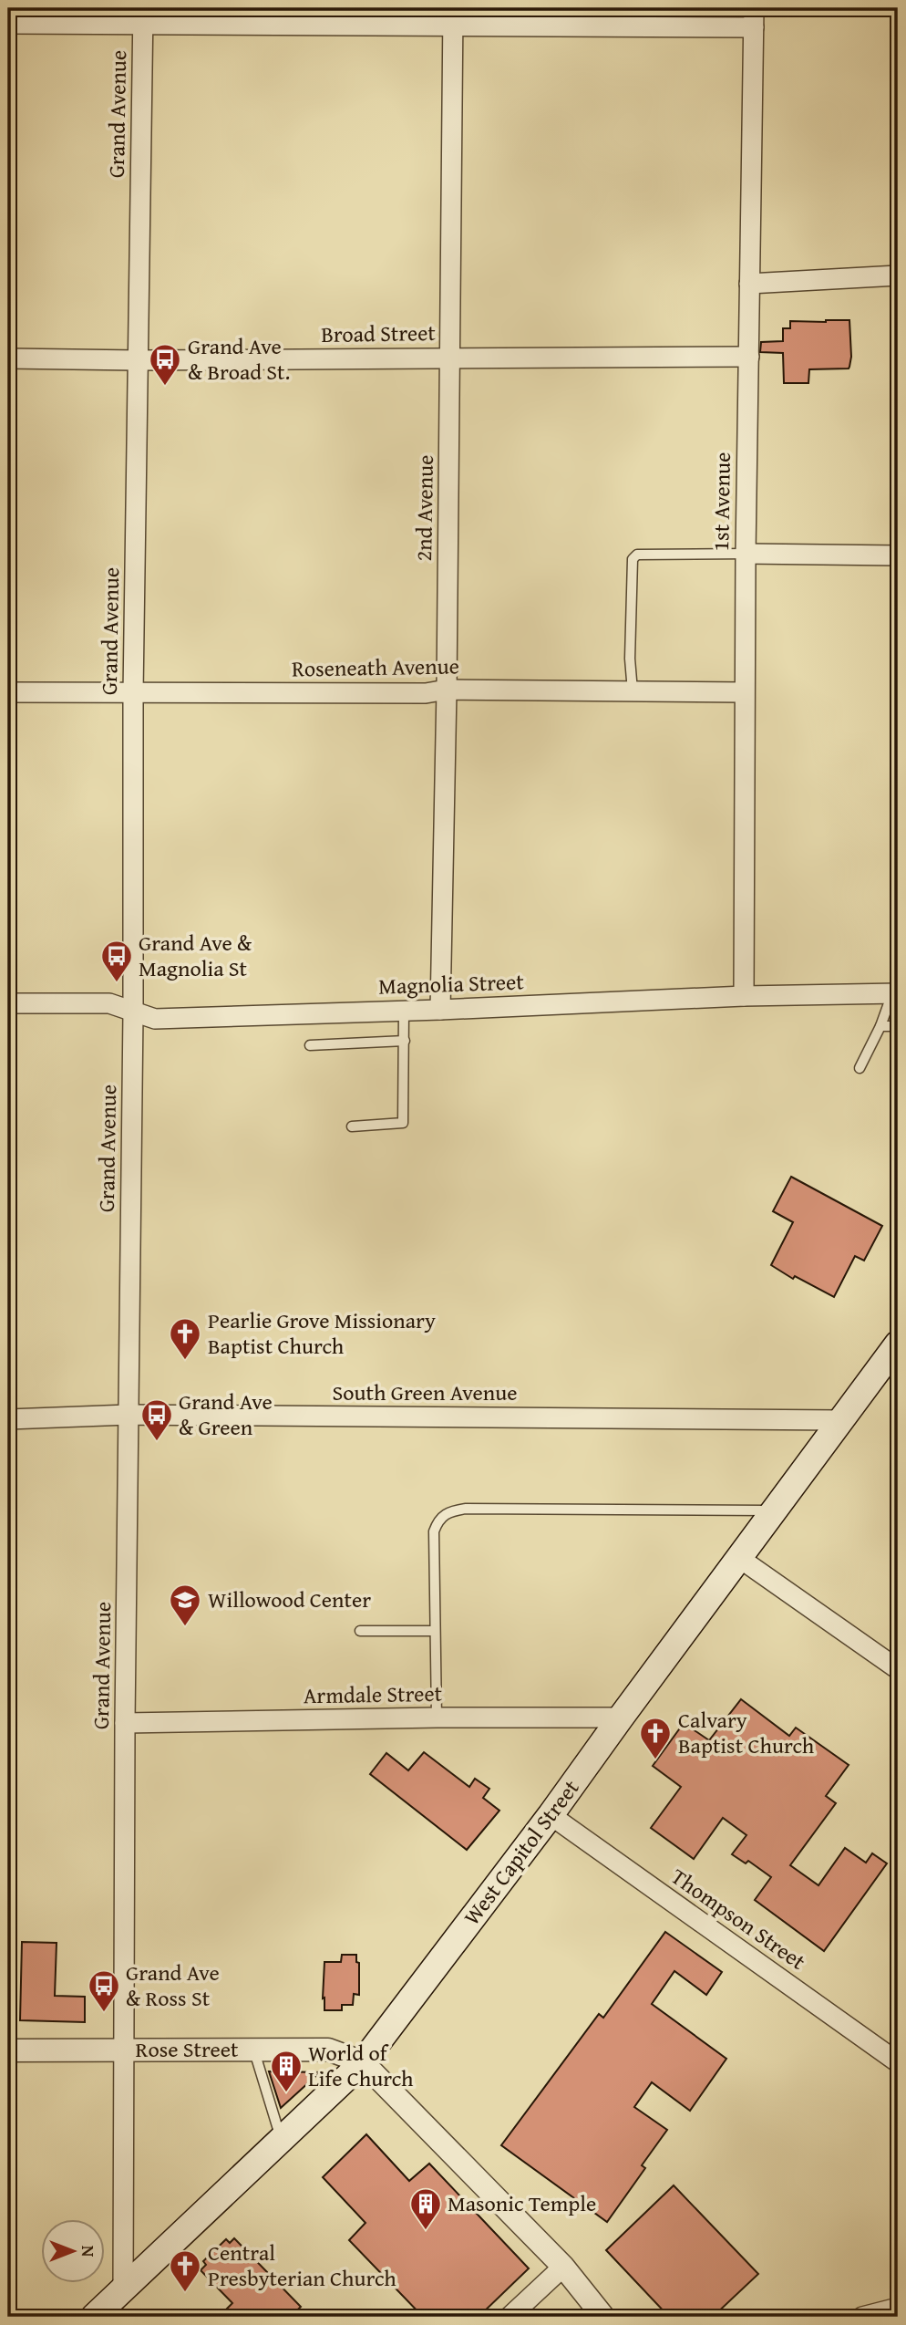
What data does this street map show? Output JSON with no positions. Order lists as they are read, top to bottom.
{
  "streets": {
    "main road": ["West Capitol Street"],
    "street": [
      "Grand Avenue",
      "Broad Street",
      "1st Avenue",
      "2nd Avenue",
      "Roseneath Avenue",
      "Magnolia Street",
      "South Green Avenue",
      "Armdale Street",
      "Thompson Street",
      "Rose Street"
    ]
  },
  "crossings": [
    ["Grand Avenue", "Broad Street"],
    ["Grand Avenue", "Roseneath Avenue"],
    ["Grand Avenue", "Magnolia Street"],
    ["Grand Avenue", "South Green Avenue"],
    ["Grand Avenue", "Armdale Street"],
    ["Grand Avenue", "West Capitol Street"],
    ["Grand Avenue", "Rose Street"],
    ["Broad Street", "1st Avenue"],
    ["Broad Street", "2nd Avenue"],
    ["1st Avenue", "Roseneath Avenue"],
    ["1st Avenue", "Magnolia Street"],
    ["2nd Avenue", "Roseneath Avenue"],
    ["2nd Avenue", "Magnolia Street"],
    ["South Green Avenue", "West Capitol Street"],
    ["Armdale Street", "West Capitol Street"],
    ["West Capitol Street", "Thompson Street"],
    ["West Capitol Street", "Rose Street"]
  ],
  "places": {
    "bus stop": [
      "Grand Ave & Broad St.",
      "Grand Ave & Magnolia St",
      "Grand Ave & Green",
      "Grand Ave & Ross St"
    ],
    "church": ["Pearlie Grove Missionary Baptist Church", "Calvary Baptist Church", "Central Presbyterian Church"],
    "school or university": ["Willowood Center"],
    "building": ["World of Life Church", "Masonic Temple"]
  },
  "north": "right"
}
